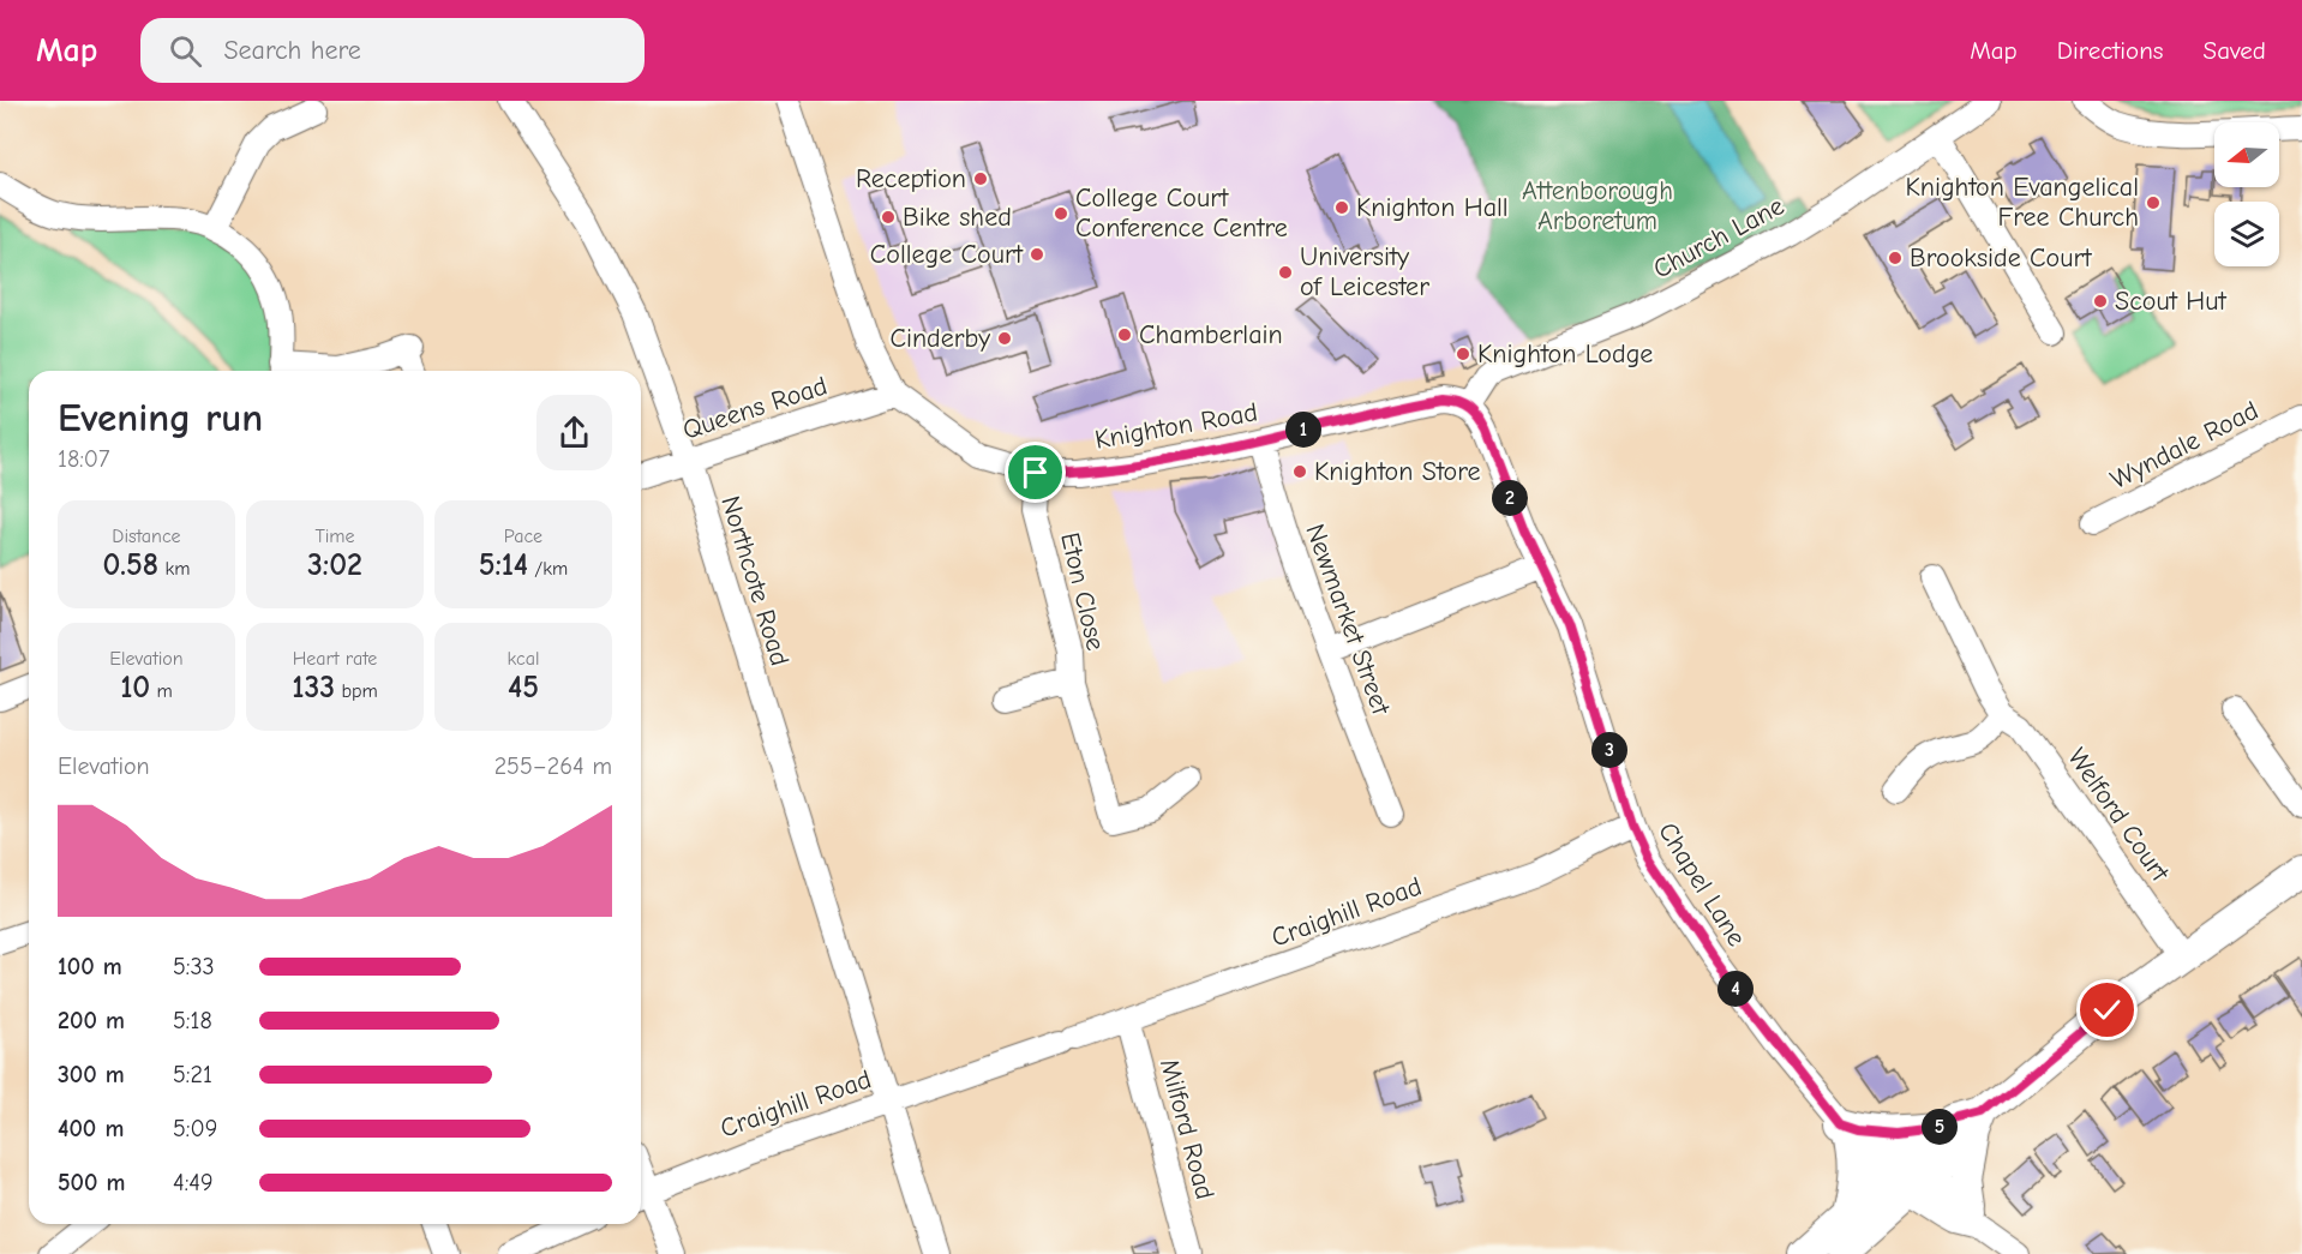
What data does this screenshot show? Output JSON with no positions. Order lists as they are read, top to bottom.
{
  "streets": {
    "street": [
      "Church Lane",
      "Queens Road",
      "Knighton Road",
      "Wyndale Road",
      "Northcote Road",
      "Eton Close",
      "Newmarket Street",
      "Welford Court",
      "Chapel Lane",
      "Craighill Road",
      "Milford Road"
    ]
  },
  "crossings": [
    ["Church Lane", "Knighton Road"],
    ["Church Lane", "Chapel Lane"],
    ["Queens Road", "Knighton Road"],
    ["Queens Road", "Northcote Road"],
    ["Knighton Road", "Eton Close"],
    ["Knighton Road", "Newmarket Street"],
    ["Knighton Road", "Chapel Lane"],
    ["Northcote Road", "Craighill Road"],
    ["Chapel Lane", "Craighill Road"],
    ["Craighill Road", "Milford Road"]
  ],
  "parks": ["Attenborough Arboretum"],
  "places": [
    "Reception",
    "Knighton Evangelical Free Church",
    "Knighton Hall",
    "College Court Conference Centre",
    "Bike shed",
    "College Court",
    "Brookside Court",
    "University of Leicester",
    "Scout Hut",
    "Chamberlain",
    "Cinderby",
    "Knighton Lodge",
    "Knighton Store"
  ],
  "north": "left",
  "page": {
    "header": "Map",
    "search": "Search here",
    "nav": ["Map", "Directions", "Saved"],
    "heading": ["Evening run", "18:07"],
    "pins": [
      "1",
      "2",
      "3",
      "4",
      "5"
    ],
    "stats": [
      ["Distance", "0.58 km"],
      ["Time", "3:02"],
      ["Pace", "5:14 /km"],
      ["Elevation", "10 m"],
      ["Heart rate", "133 bpm"],
      ["kcal", "45"]
    ],
    "chart": ["Elevation", "255–264 m"],
    "list": [
      {
        "name": "100 m",
        "note": "5:33"
      },
      {
        "name": "200 m",
        "note": "5:18"
      },
      {
        "name": "300 m",
        "note": "5:21"
      },
      {
        "name": "400 m",
        "note": "5:09"
      },
      {
        "name": "500 m",
        "note": "4:49"
      }
    ]
  }
}
